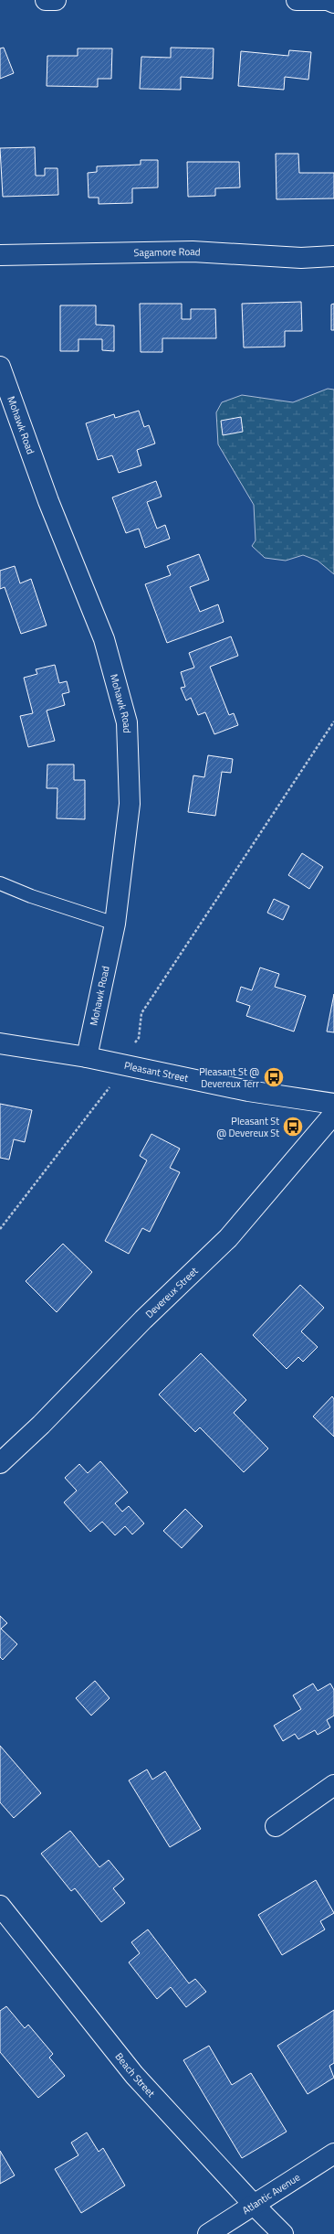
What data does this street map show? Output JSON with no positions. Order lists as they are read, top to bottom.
{
  "streets": {
    "street": [
      "Sagamore Road",
      "Mohawk Road",
      "Pleasant Street",
      "Devereux Street",
      "Beach Street",
      "Atlantic Avenue"
    ]
  },
  "crossings": [
    ["Mohawk Road", "Pleasant Street"],
    ["Beach Street", "Atlantic Avenue"]
  ],
  "places": {
    "bus stop": ["Pleasant St @ Devereux Terr", "Pleasant St @ Devereux St"]
  }
}
